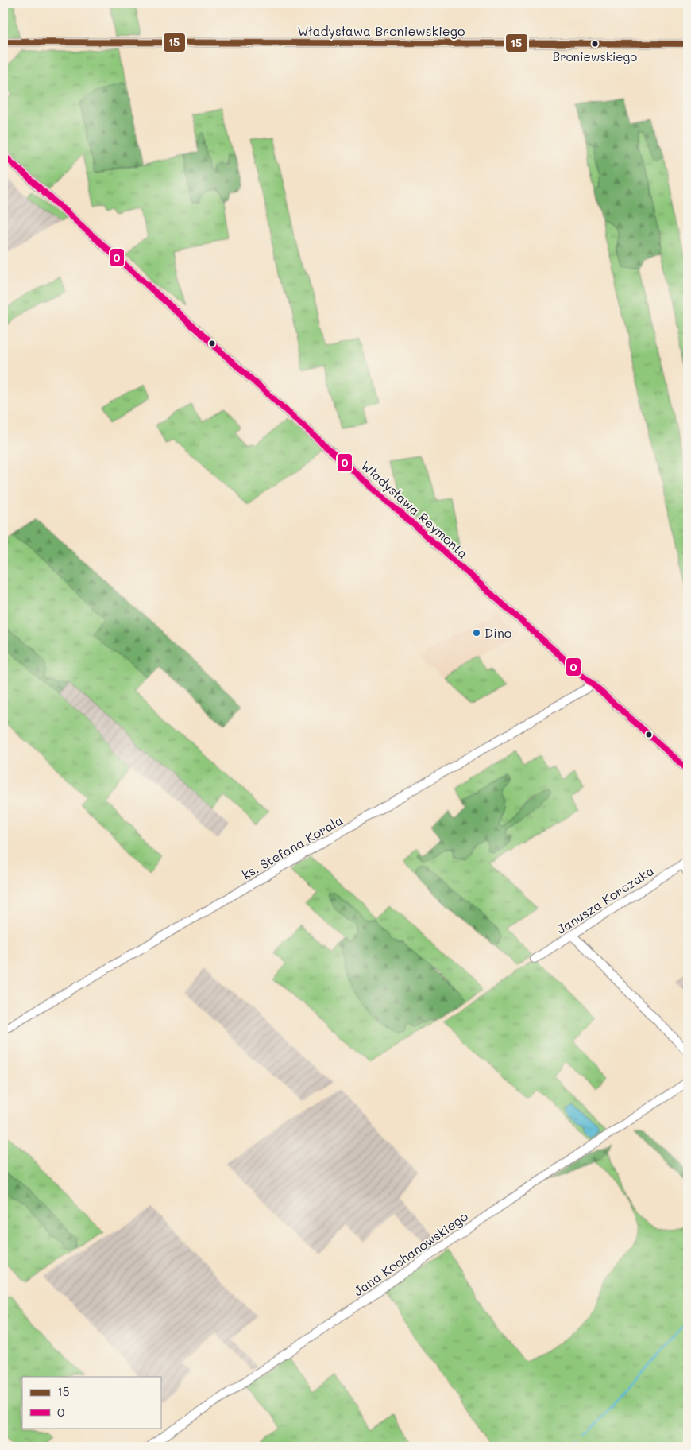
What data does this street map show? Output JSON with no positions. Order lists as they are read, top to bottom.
{
  "streets": {
    "street": [
      "Władysława Broniewskiego",
      "Władysława Reymonta",
      "ks. Stefana Korala",
      "Janusza Korczaka",
      "Jana Kochanowskiego"
    ]
  },
  "crossings": [
    ["Władysława Reymonta", "ks. Stefana Korala"]
  ],
  "places": ["Broniewskiego", "Dino"],
  "lines": ["transit line 15", "transit line 0"],
  "legend": ["15", "0"]
}
